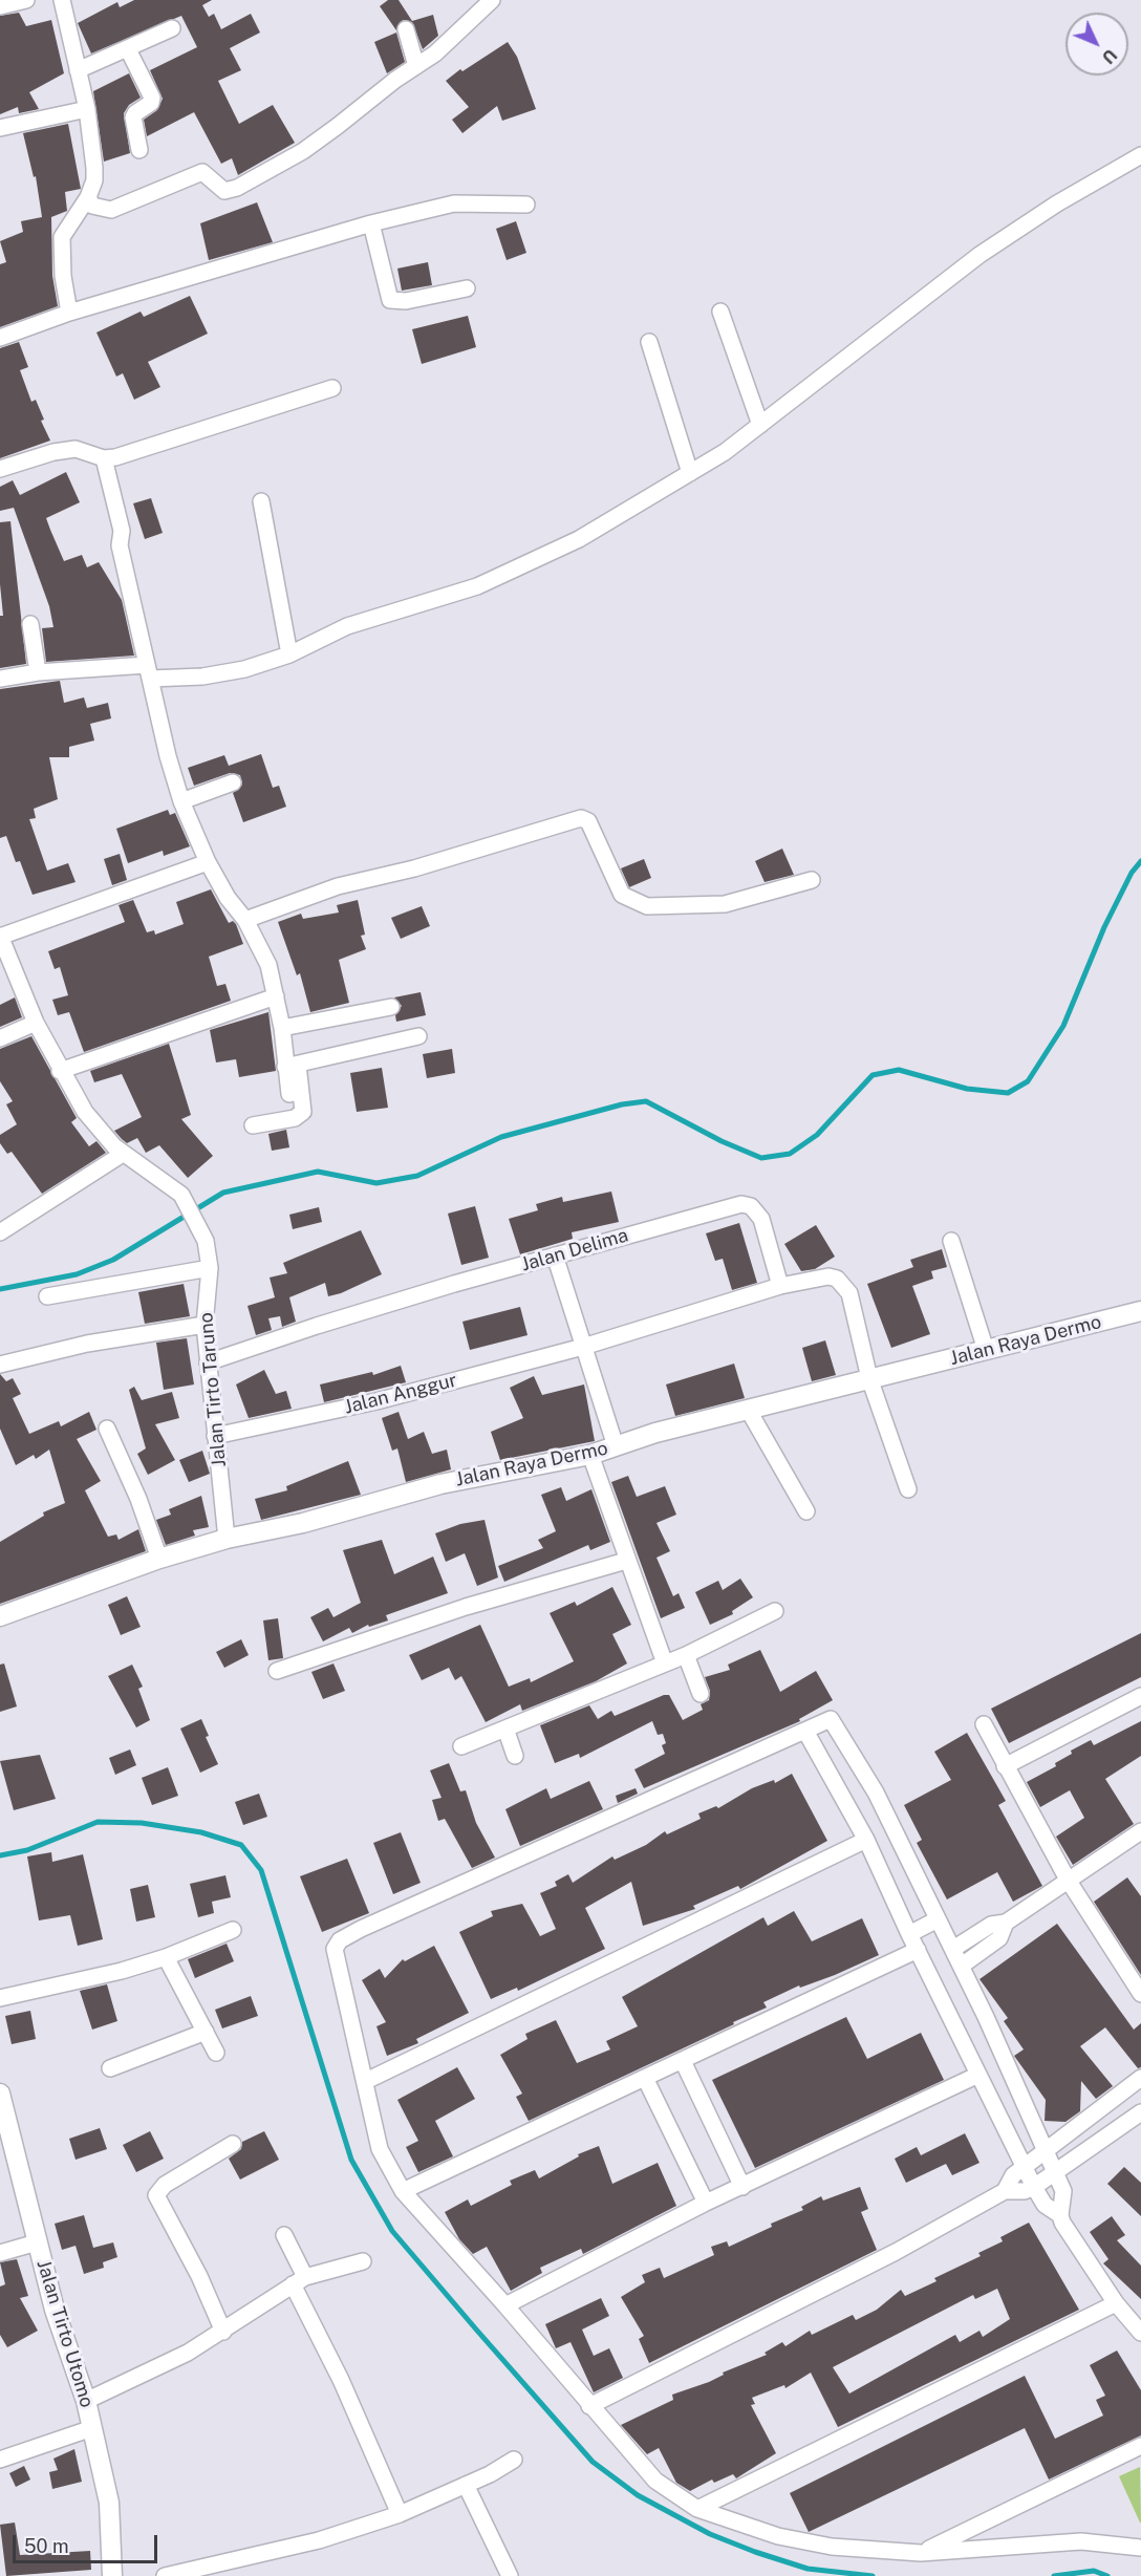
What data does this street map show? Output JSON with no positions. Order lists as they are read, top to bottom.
{
  "streets": {
    "street": [
      "Jalan Delima",
      "Jalan Raya Dermo",
      "Jalan Tirto Taruno",
      "Jalan Anggur",
      "Jalan Tirto Utomo"
    ]
  },
  "crossings": [
    ["Jalan Delima", "Jalan Tirto Taruno"],
    ["Jalan Delima", "Jalan Anggur"],
    ["Jalan Raya Dermo", "Jalan Tirto Taruno"],
    ["Jalan Raya Dermo", "Jalan Anggur"],
    ["Jalan Tirto Taruno", "Jalan Anggur"]
  ],
  "scale_bar": "50 m",
  "north": "bottom right"
}
